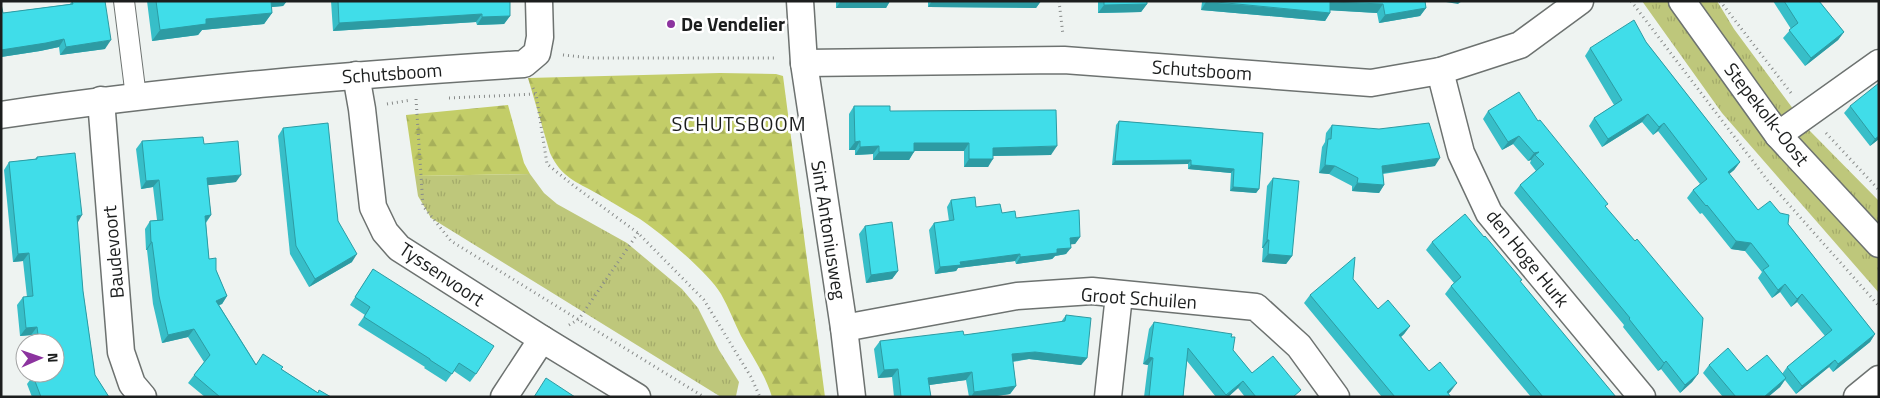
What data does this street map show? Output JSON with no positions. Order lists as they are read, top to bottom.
{
  "streets": {
    "street": [
      "Schutsboom",
      "Stepekolk-Oost",
      "Sint Antoniusweg",
      "Baudevoort",
      "den Hoge Hurk",
      "Tyssenvoort",
      "Groot Schuilen"
    ]
  },
  "crossings": [
    ["Schutsboom", "Sint Antoniusweg"],
    ["Schutsboom", "Baudevoort"],
    ["Schutsboom", "den Hoge Hurk"],
    ["Schutsboom", "Tyssenvoort"],
    ["Sint Antoniusweg", "Groot Schuilen"]
  ],
  "districts": ["SCHUTSBOOM"],
  "places": ["De Vendelier"],
  "north": "right"
}
